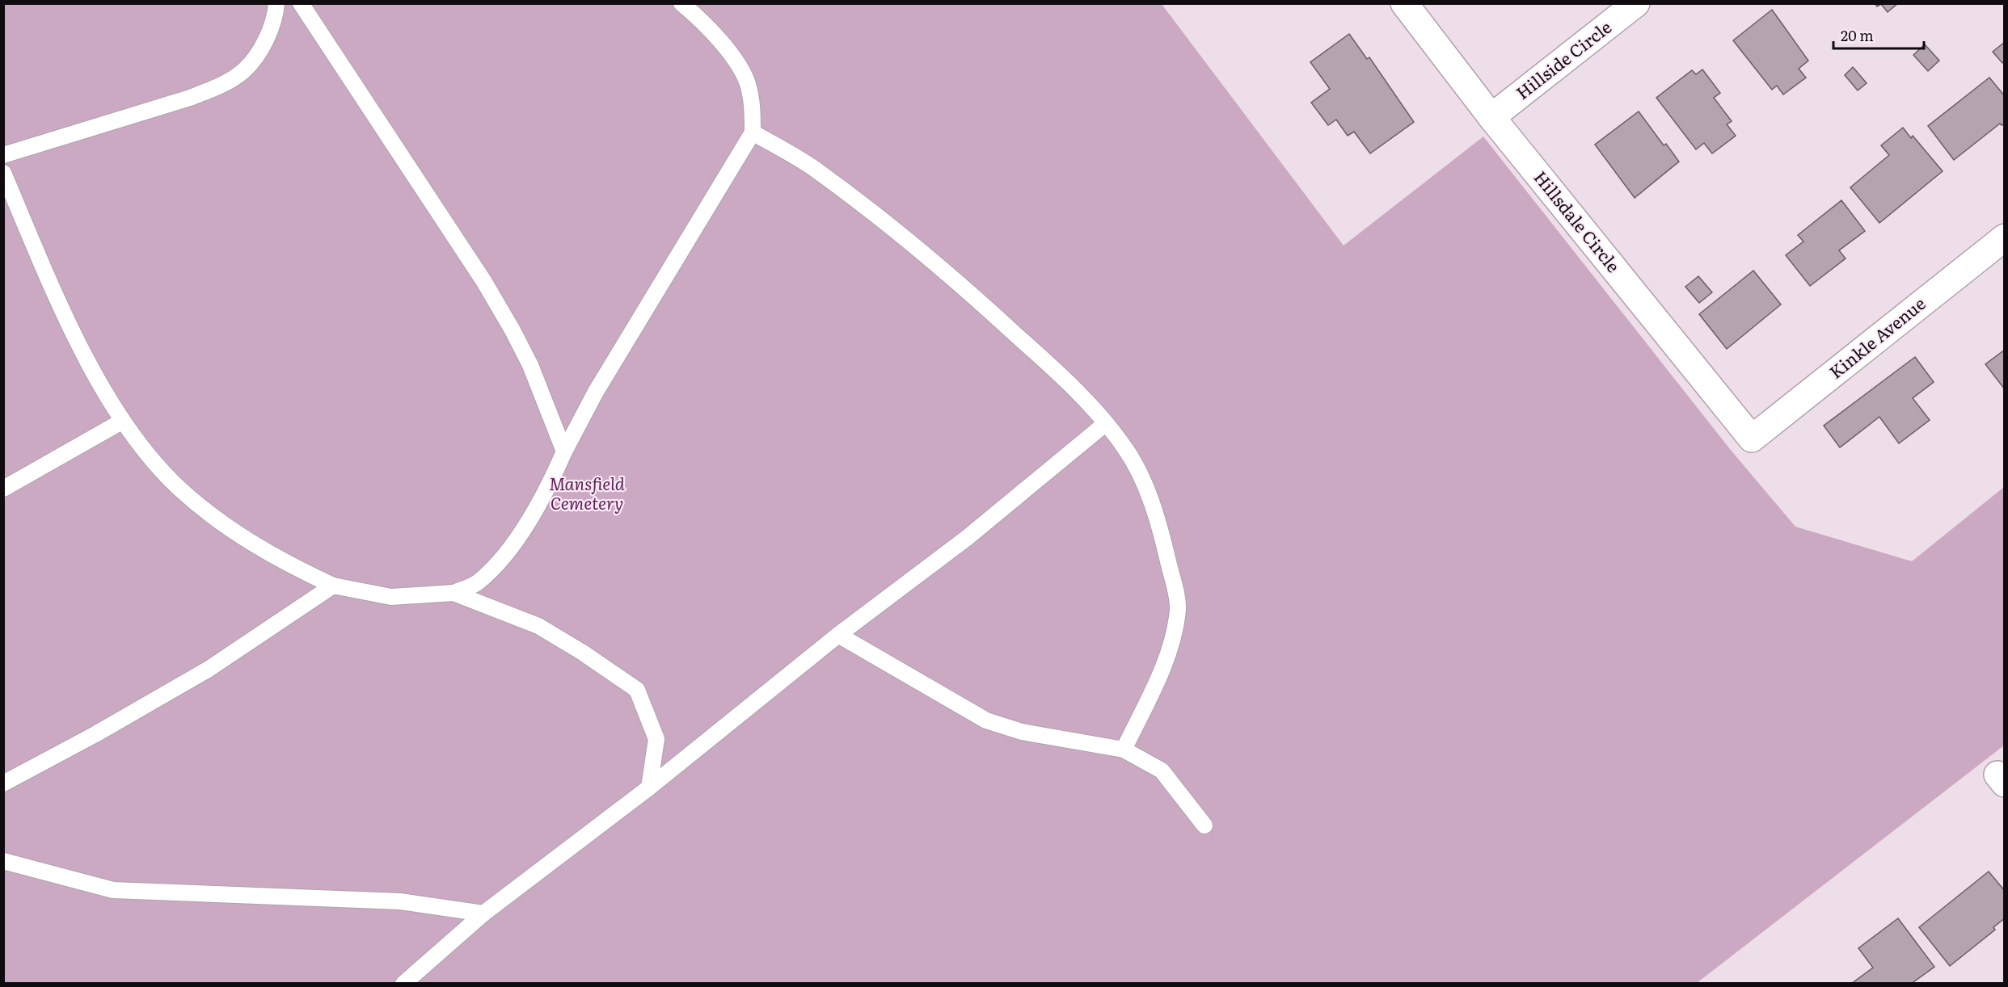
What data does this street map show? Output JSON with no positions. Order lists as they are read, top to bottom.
{
  "streets": {
    "street": ["Hillside Circle", "Hillsdale Circle", "Kinkle Avenue"]
  },
  "crossings": [
    ["Hillside Circle", "Hillsdale Circle"],
    ["Hillsdale Circle", "Kinkle Avenue"]
  ],
  "parks": ["Mansfield Cemetery"],
  "scale_bar": "20 m"
}
